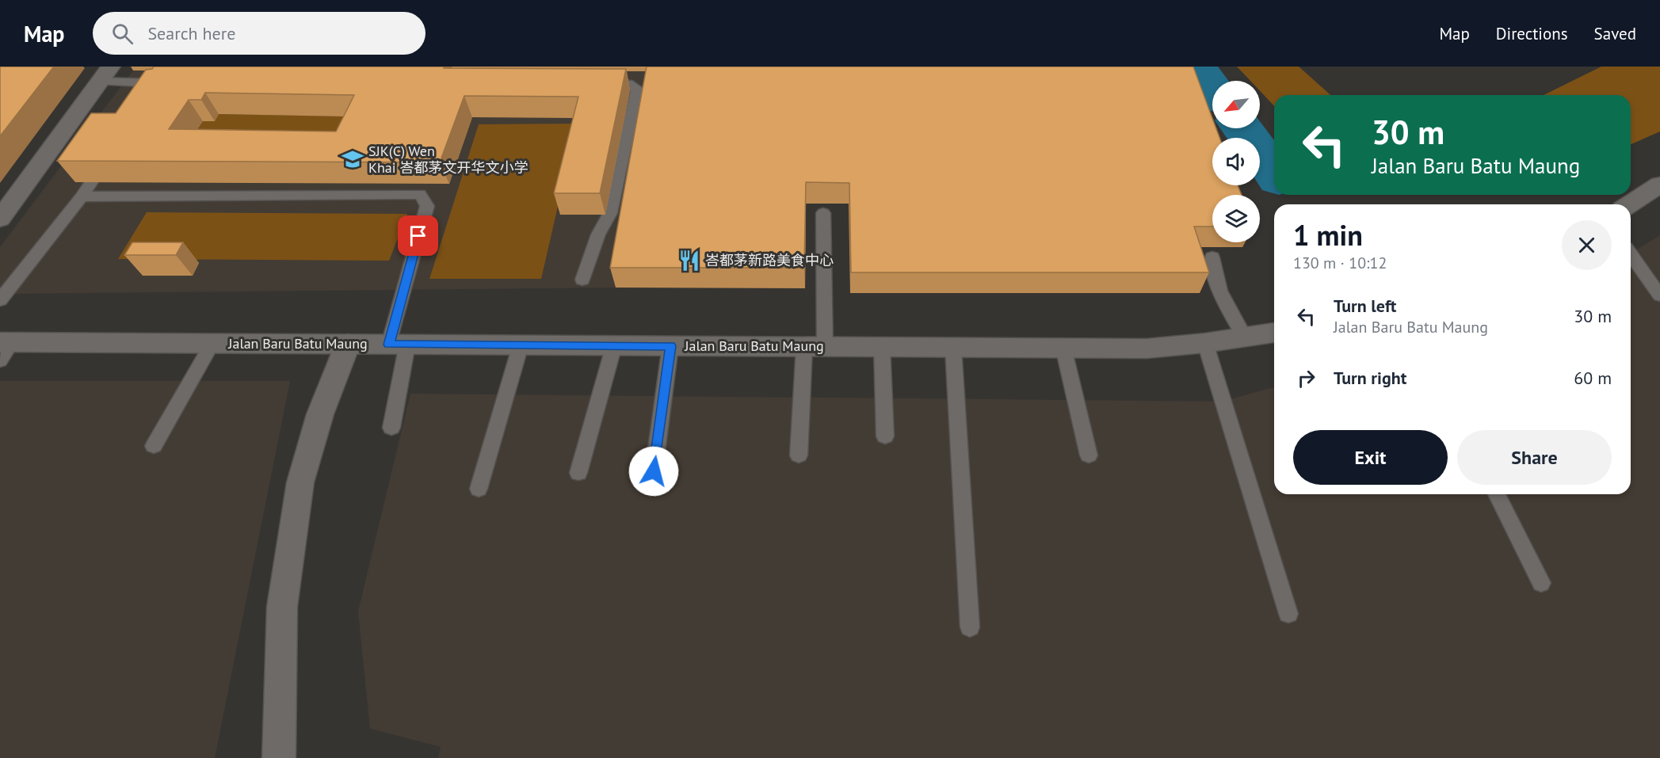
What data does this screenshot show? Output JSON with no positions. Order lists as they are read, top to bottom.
{
  "streets": {
    "street": ["Jalan Baru Batu Maung"]
  },
  "places": {
    "school or university": ["SJK(C) Wen Khai 峇都茅文开华文小学"],
    "restaurant": ["峇都茅新路美食中心"]
  },
  "north": "bottom left",
  "page": {
    "header": "Map",
    "search": "Search here",
    "nav": ["Map", "Directions", "Saved"],
    "turn": ["30 m", "Jalan Baru Batu Maung"],
    "heading": ["1 min", "130 m · 10:12"],
    "list": [
      {
        "name": "Turn left",
        "note": "Jalan Baru Batu Maung",
        "value": "30 m"
      },
      {
        "name": "Turn right",
        "value": "60 m"
      }
    ],
    "buttons": ["Exit", "Share"]
  }
}
